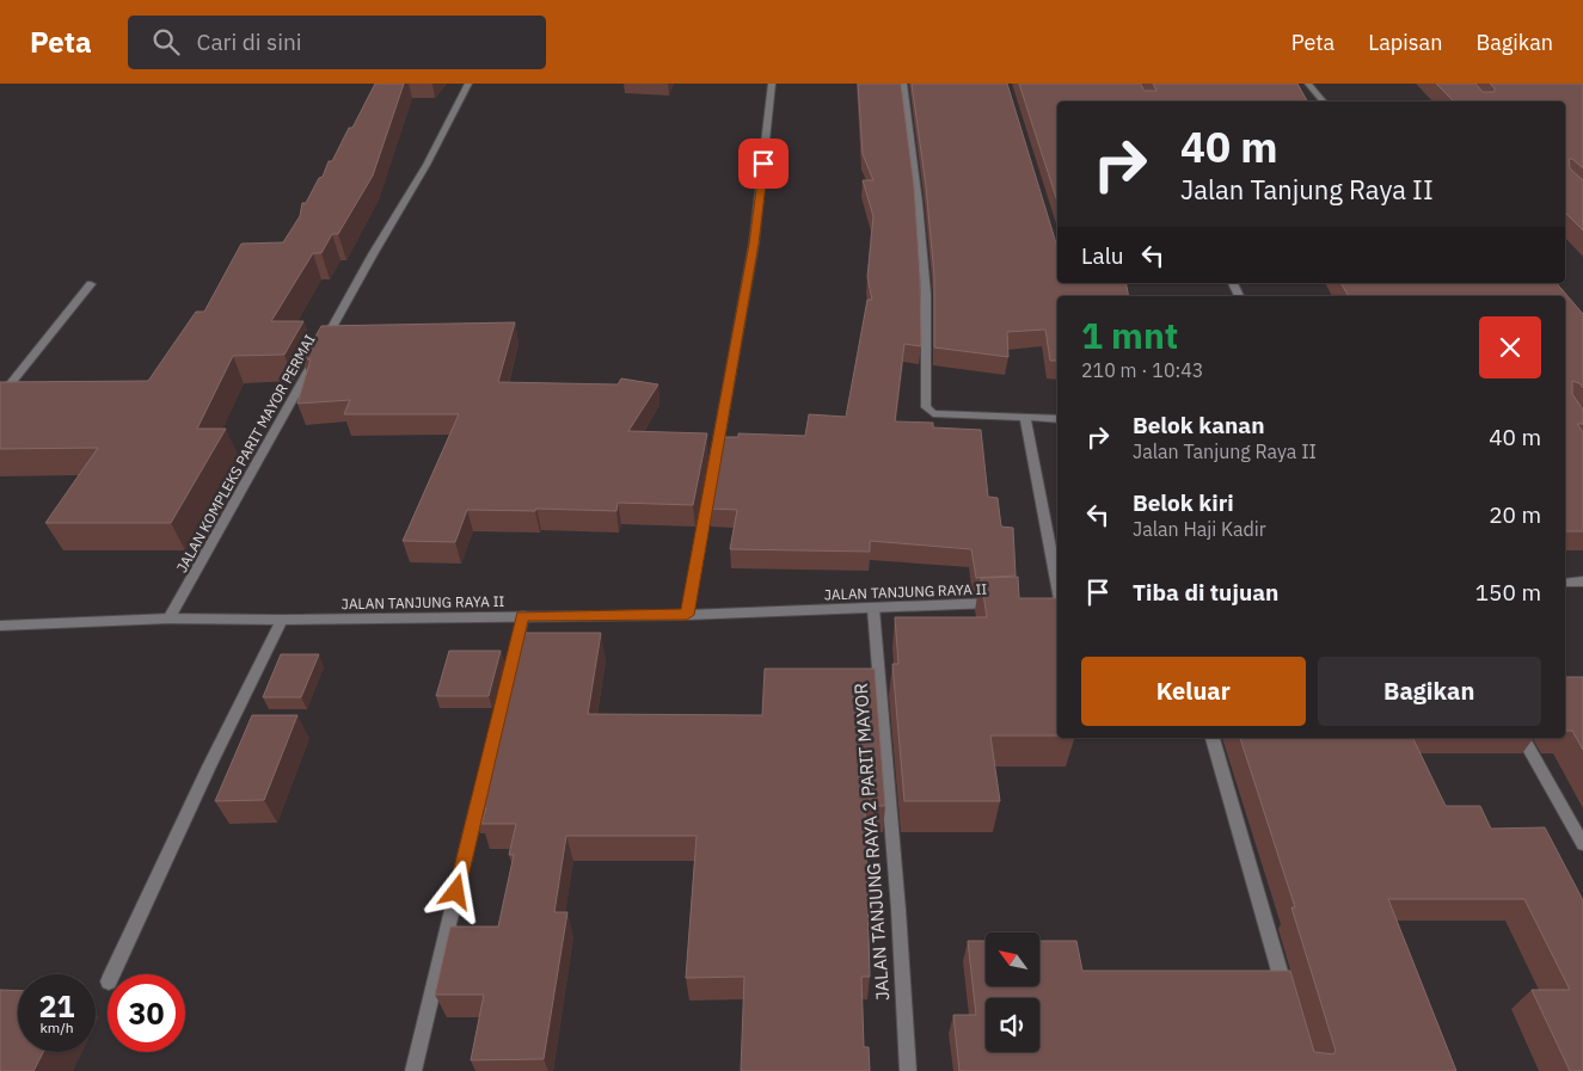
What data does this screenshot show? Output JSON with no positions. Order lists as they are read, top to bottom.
{
  "streets": {
    "street": ["JALAN KOMPLEKS PARIT MAYOR PERMAI", "JALAN TANJUNG RAYA II", "JALAN TANJUNG RAYA 2 PARIT MAYOR"]
  },
  "crossings": [
    ["JALAN KOMPLEKS PARIT MAYOR PERMAI", "JALAN TANJUNG RAYA II"],
    ["JALAN TANJUNG RAYA II", "JALAN TANJUNG RAYA 2 PARIT MAYOR"]
  ],
  "north": "top left",
  "page": {
    "header": "Peta",
    "search": "Cari di sini",
    "nav": ["Peta", "Lapisan", "Bagikan"],
    "turn": ["40 m", "Jalan Tanjung Raya II"],
    "then": "Lalu",
    "heading": ["1 mnt", "210 m · 10:43"],
    "list": [
      {
        "name": "Belok kanan",
        "note": "Jalan Tanjung Raya II",
        "value": "40 m"
      },
      {
        "name": "Belok kiri",
        "note": "Jalan Haji Kadir",
        "value": "20 m"
      },
      {
        "name": "Tiba di tujuan",
        "value": "150 m"
      }
    ],
    "buttons": ["Keluar", "Bagikan"],
    "speed": "21 km/h",
    "limit": "30"
  }
}
